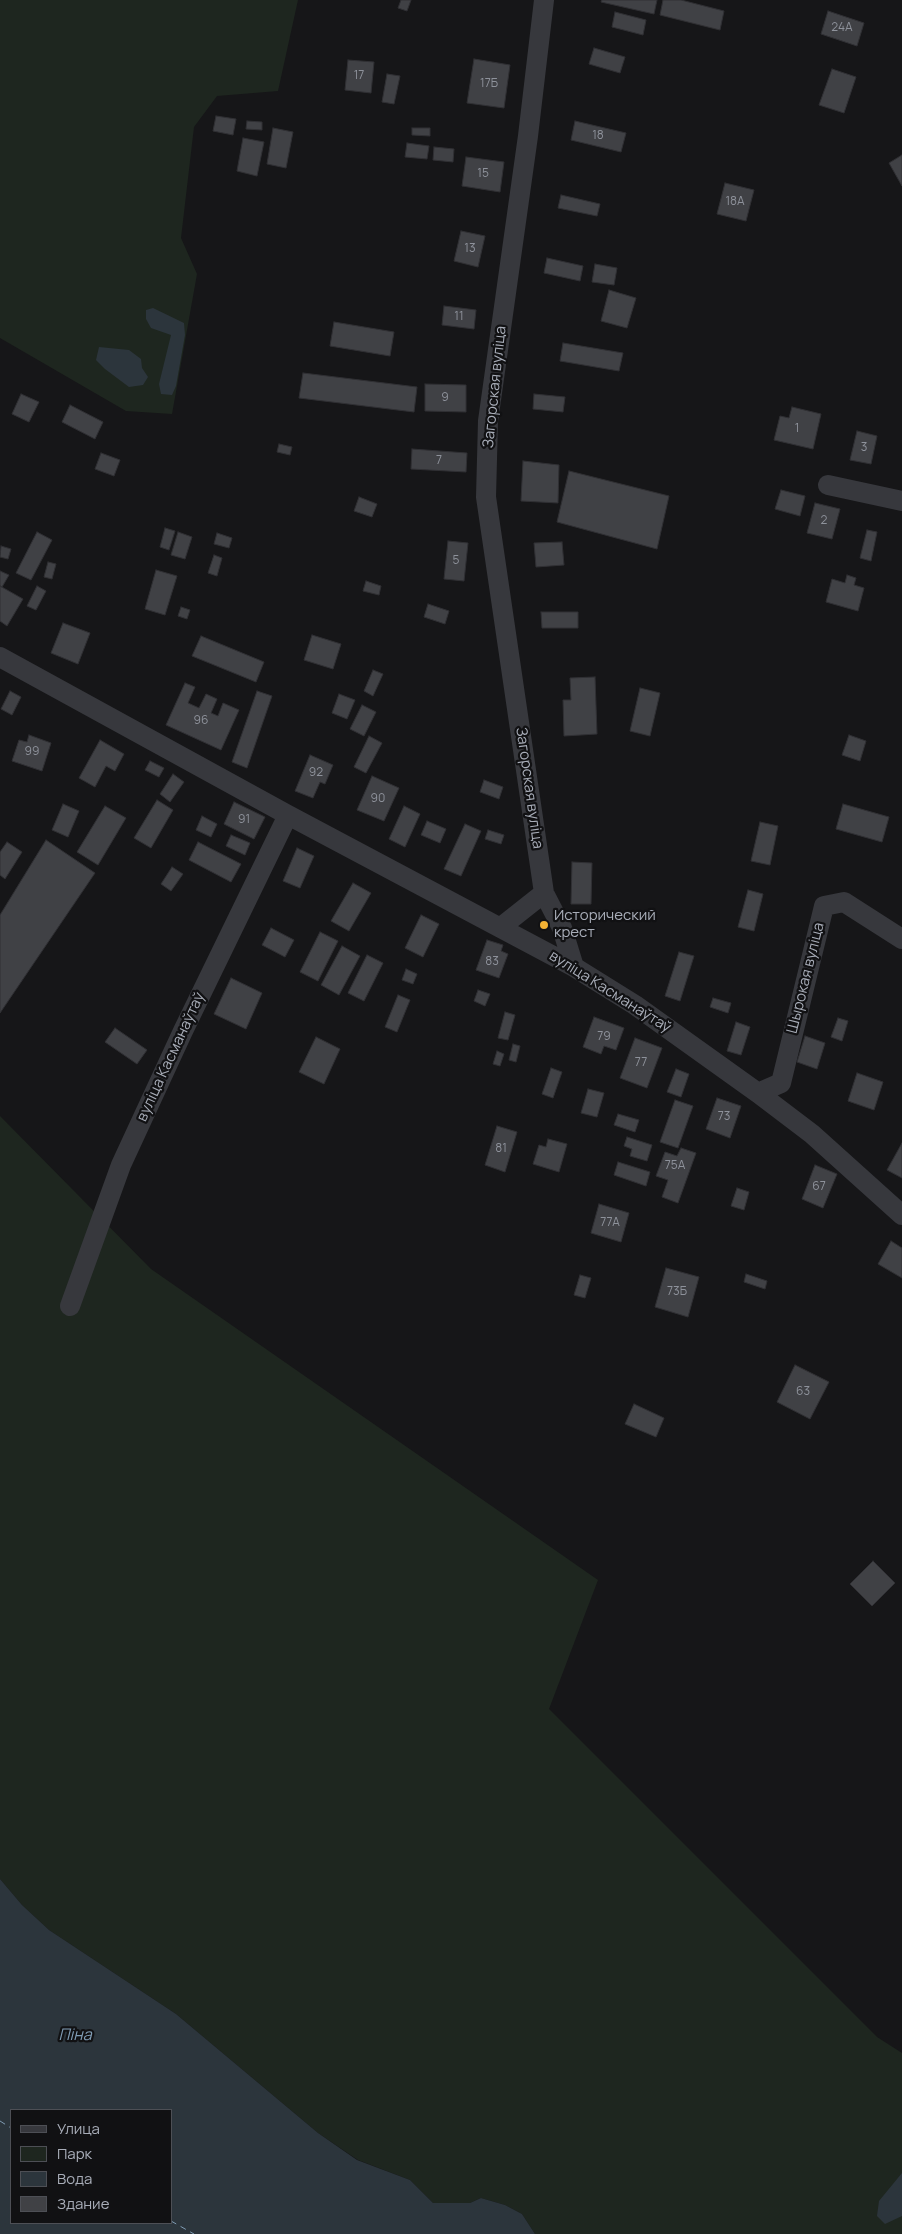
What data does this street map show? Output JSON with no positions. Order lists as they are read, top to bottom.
{
  "streets": {
    "street": ["Загорская вуліца", "Шырокая вуліца", "вуліца Касманаўтаў"]
  },
  "crossings": [
    ["Загорская вуліца", "вуліца Касманаўтаў"],
    ["Шырокая вуліца", "вуліца Касманаўтаў"]
  ],
  "water": ["Піна"],
  "places": ["Исторический крест"],
  "house_numbers": [
    "24А",
    "17",
    "17Б",
    "18",
    "15",
    "18А",
    "13",
    "11",
    "9",
    "1",
    "3",
    "7",
    "2",
    "5",
    "96",
    "99",
    "92",
    "90",
    "91",
    "83",
    "79",
    "77",
    "73",
    "81",
    "75А",
    "67",
    "77А",
    "73Б",
    "63"
  ],
  "legend": [
    "Улица",
    "Парк",
    "Вода",
    "Здание"
  ]
}
